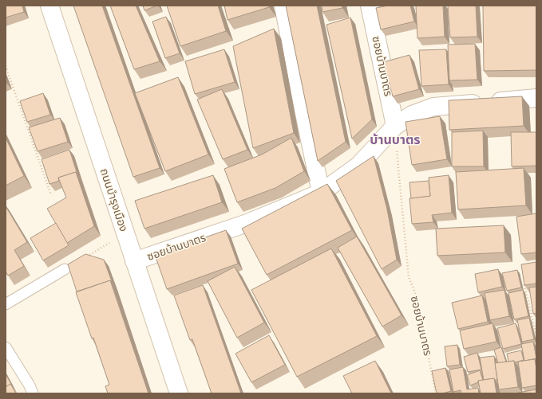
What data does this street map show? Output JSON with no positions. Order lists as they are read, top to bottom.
{
  "streets": {
    "street": ["ซอยบ้านบาตร", "ถนนบำรุงเมือง"]
  },
  "crossings": [
    ["ซอยบ้านบาตร", "ถนนบำรุงเมือง"]
  ],
  "districts": ["บ้านบาตร"]
}
